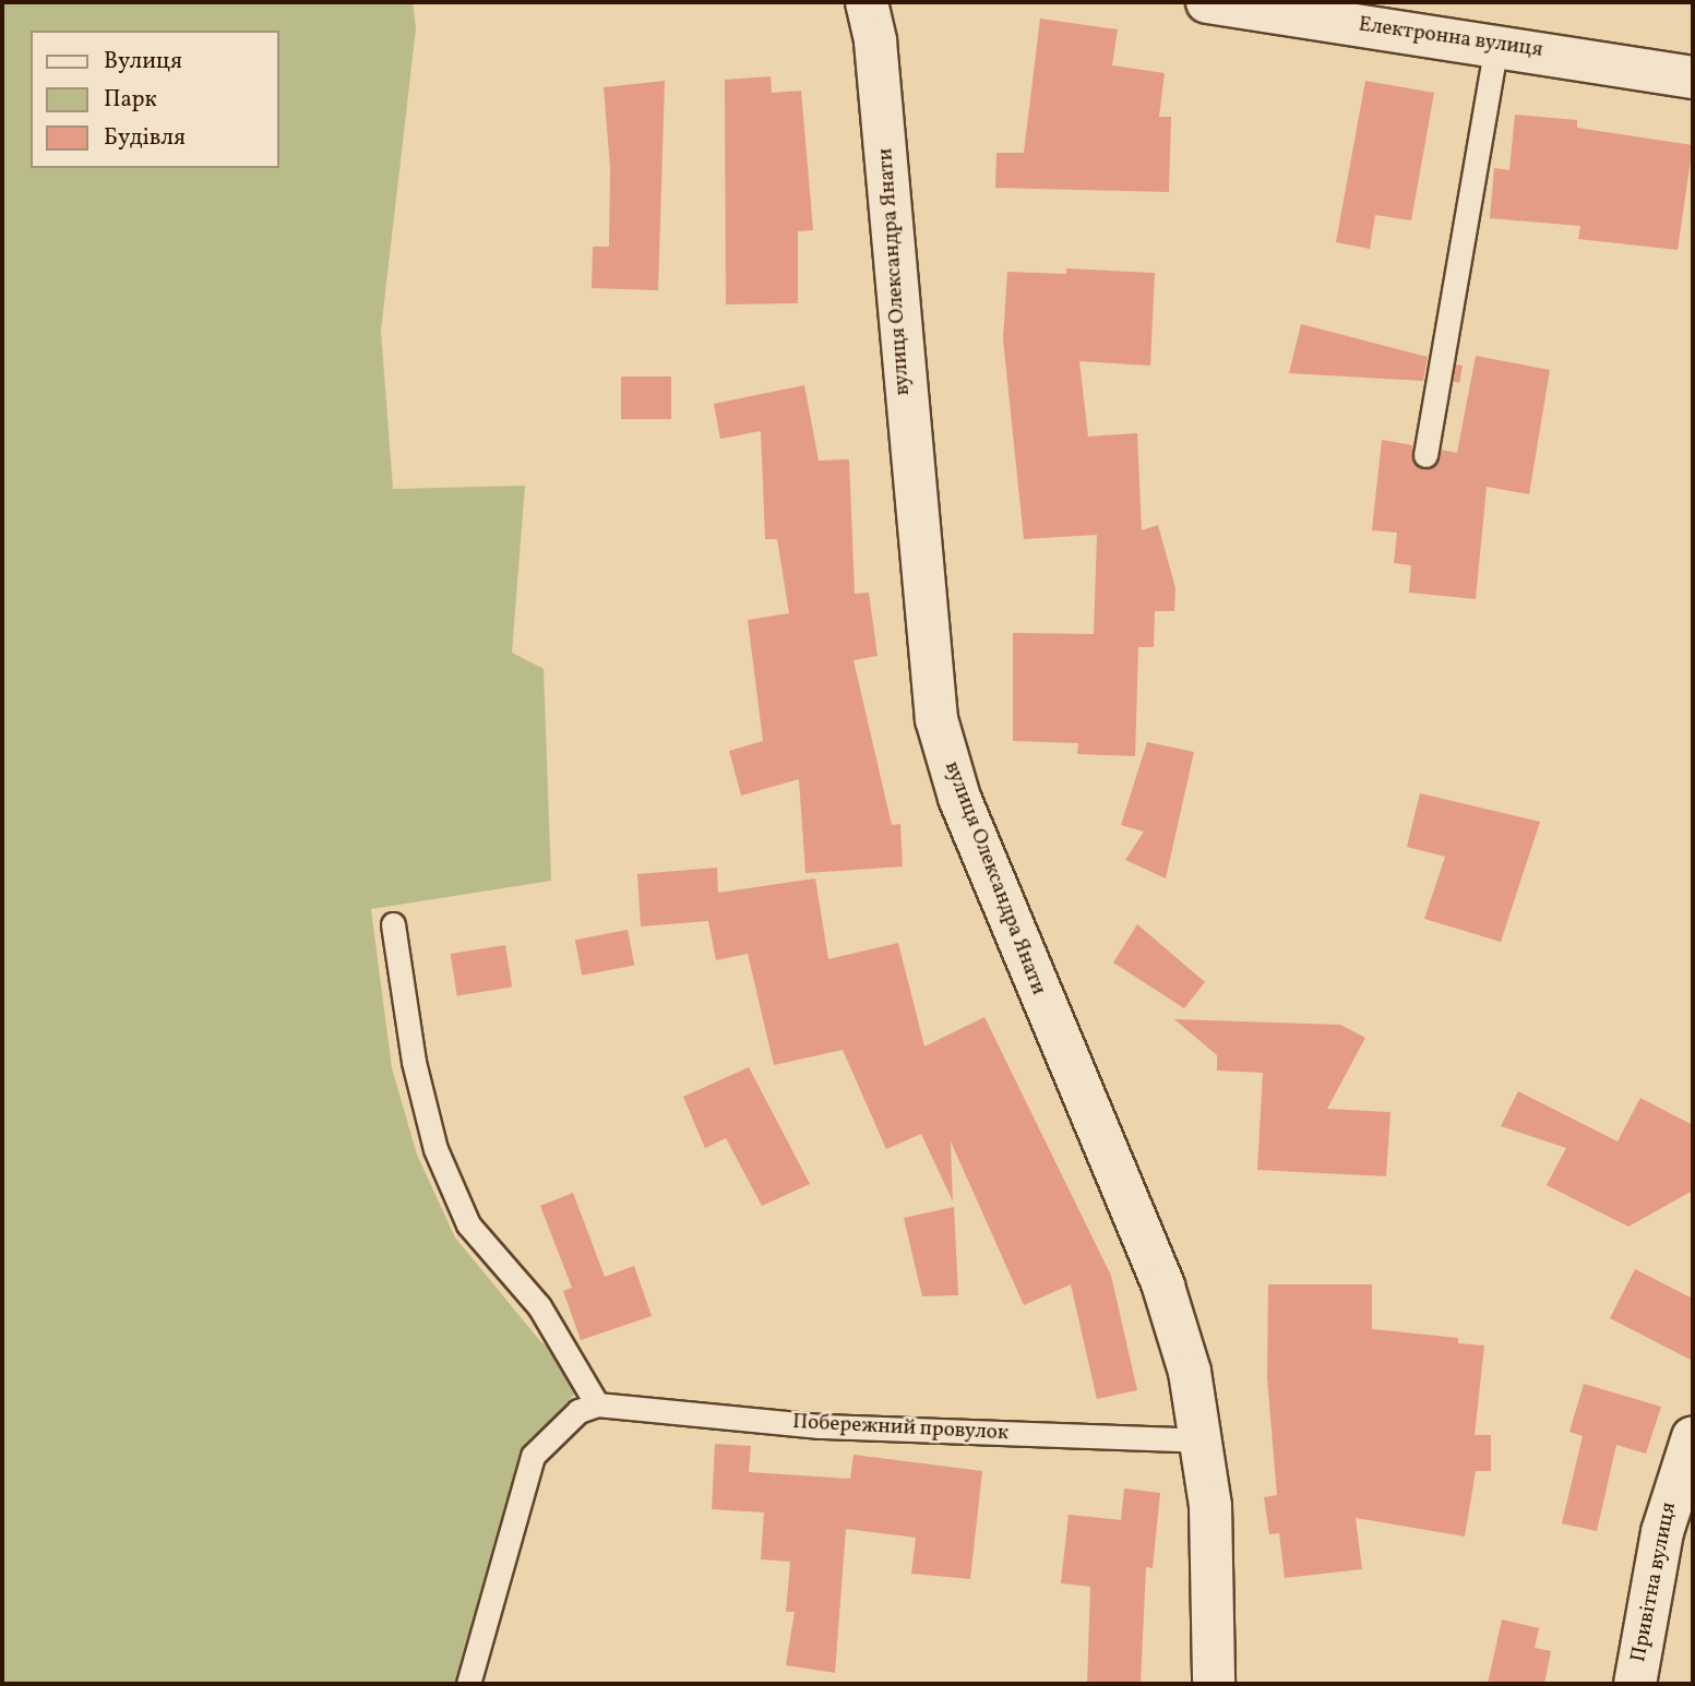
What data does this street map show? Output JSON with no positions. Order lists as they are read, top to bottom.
{
  "streets": {
    "street": ["Електронна вулиця", "вулиця Олександра Янати", "Привітна вулиця"],
    "lane": ["Побережний провулок"]
  },
  "crossings": [
    ["вулиця Олександра Янати", "Побережний провулок"]
  ],
  "legend": ["Вулиця", "Парк", "Будівля"]
}
